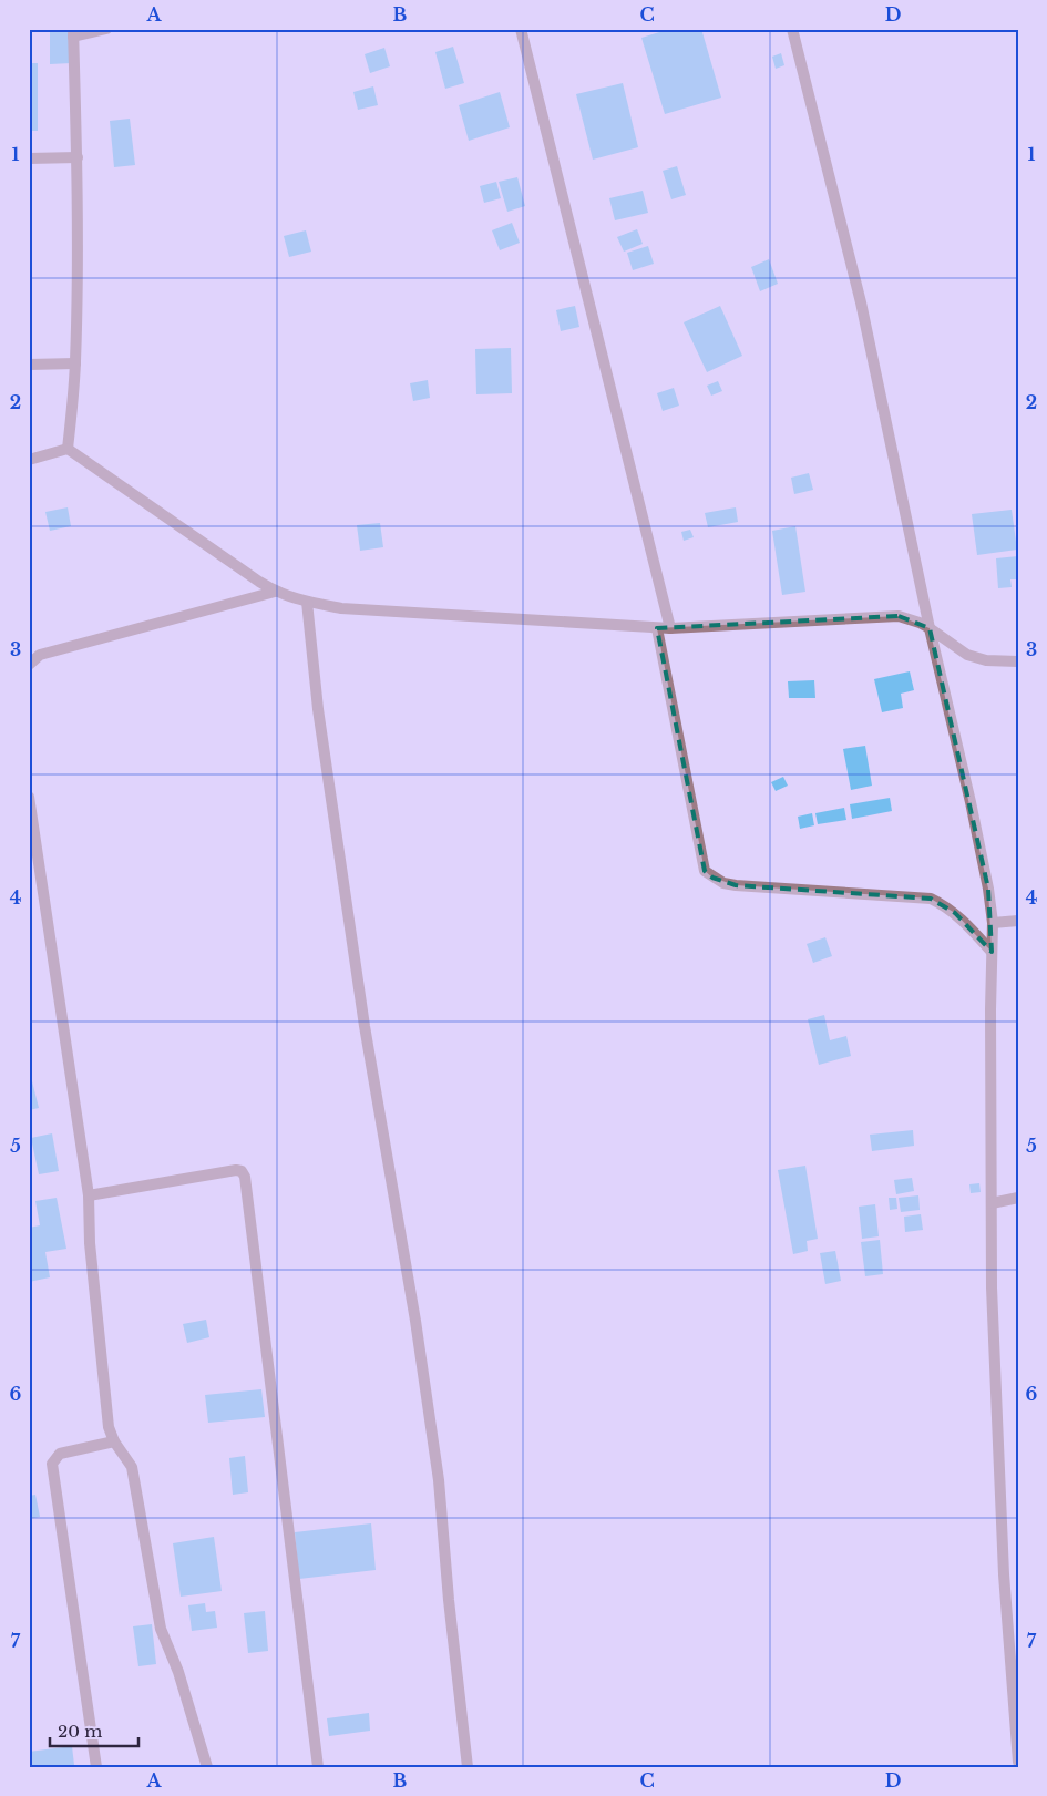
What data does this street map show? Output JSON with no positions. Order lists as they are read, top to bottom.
{
  "scale_bar": "20 m",
  "grid": {
    "columns": [
      "A",
      "B",
      "C",
      "D"
    ],
    "rows": [
      "1",
      "2",
      "3",
      "4",
      "5",
      "6",
      "7"
    ]
  }
}
